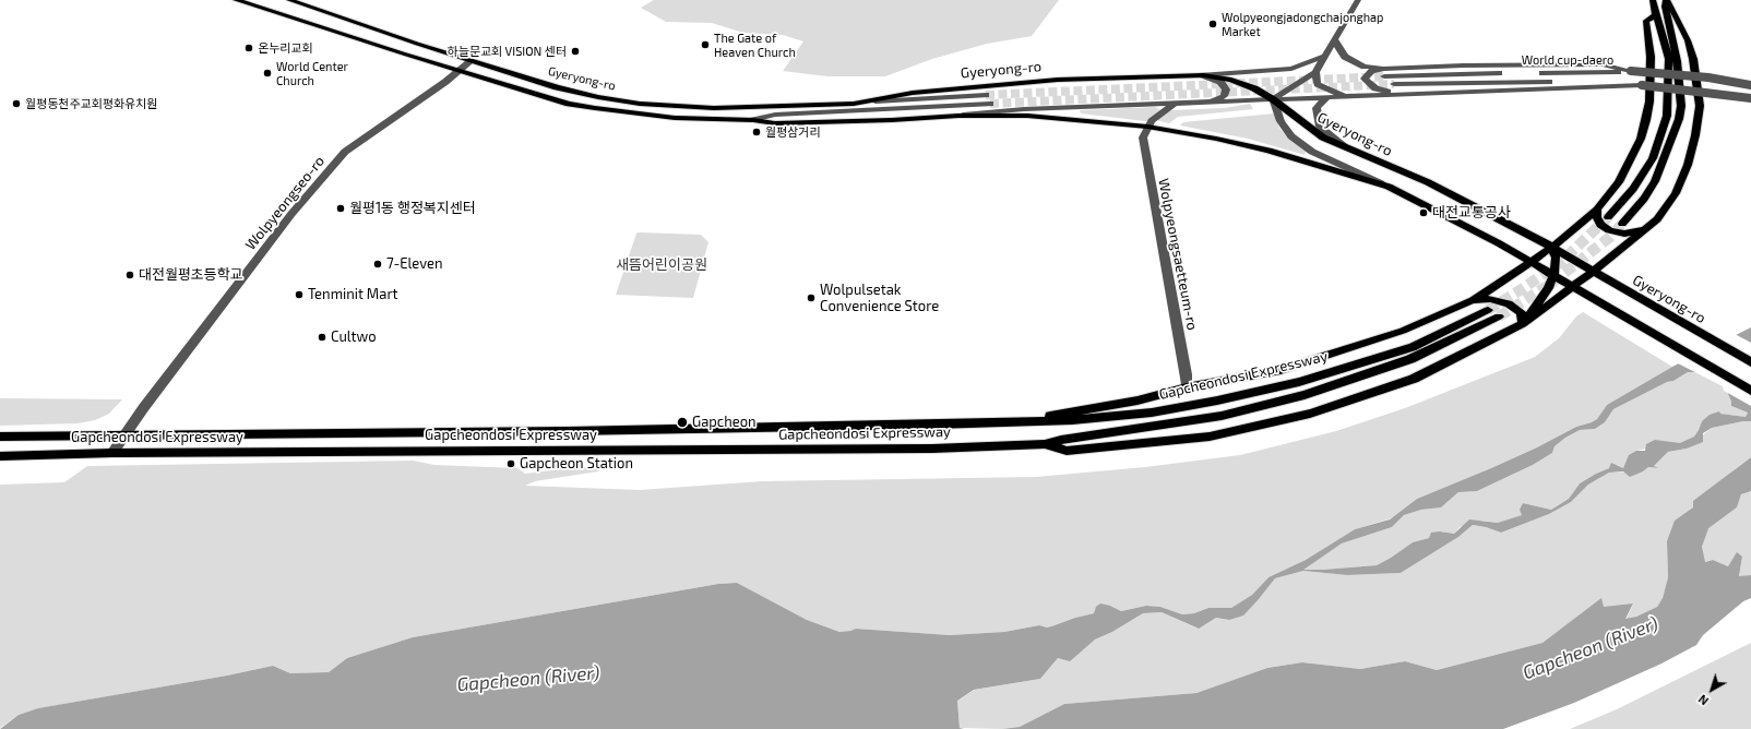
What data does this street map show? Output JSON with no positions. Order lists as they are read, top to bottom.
{
  "streets": {
    "main road": ["Gyeryong-ro", "Gapcheondosi Expressway"],
    "street": ["World cup-daero", "Wolpyeongseo-ro", "Wolpyeongsaetteum-ro"]
  },
  "crossings": [
    ["Gyeryong-ro", "Wolpyeongseo-ro"],
    ["Gyeryong-ro", "Wolpyeongsaetteum-ro"],
    ["Wolpyeongseo-ro", "Gapcheondosi Expressway"]
  ],
  "water": ["Gapcheon (River)"],
  "parks": ["새뜸어린이공원"],
  "places": [
    "Wolpyeongjadongchajonghap Market",
    "The Gate of Heaven Church",
    "온누리교회",
    "하늘문교회 VISION 센터",
    "World Center Church",
    "월평동천주교회평화유치원",
    "월평삼거리",
    "월평1동 행정복지센터",
    "대전교통공사",
    "7-Eleven",
    "대전월평초등학교",
    "Tenminit Mart",
    "Wolpulsetak Convenience Store",
    "Cultwo",
    "Gapcheon",
    "Gapcheon Station"
  ],
  "north": "bottom left"
}
